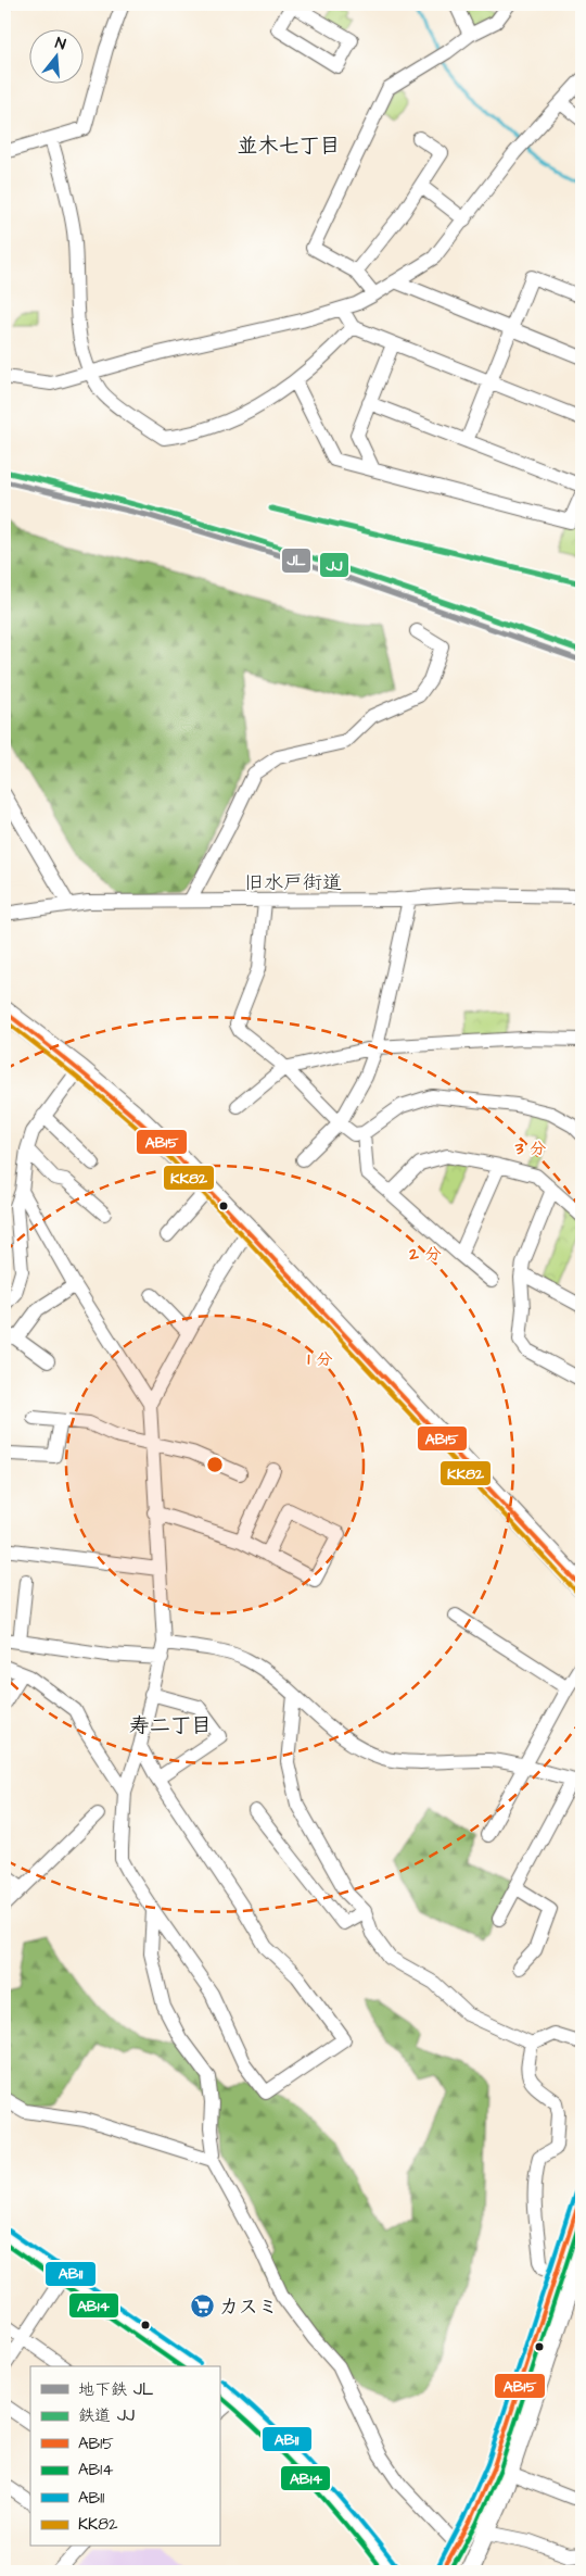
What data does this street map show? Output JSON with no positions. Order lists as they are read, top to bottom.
{
  "streets": {
    "street": ["旧水戸街道"]
  },
  "districts": ["並木七丁目", "寿二丁目"],
  "places": {
    "supermarket": ["カスミ"]
  },
  "lines": [
    "rail line JJ",
    "metro line JL",
    "transit line AB15",
    "transit line KK82",
    "transit line AB11",
    "transit line AB14"
  ],
  "legend": [
    "地下鉄 JL",
    "鉄道 JJ",
    "AB15",
    "AB14",
    "AB11",
    "KK82"
  ],
  "north": "top",
  "rings": ["3 分", "2 分", "1 分"]
}
